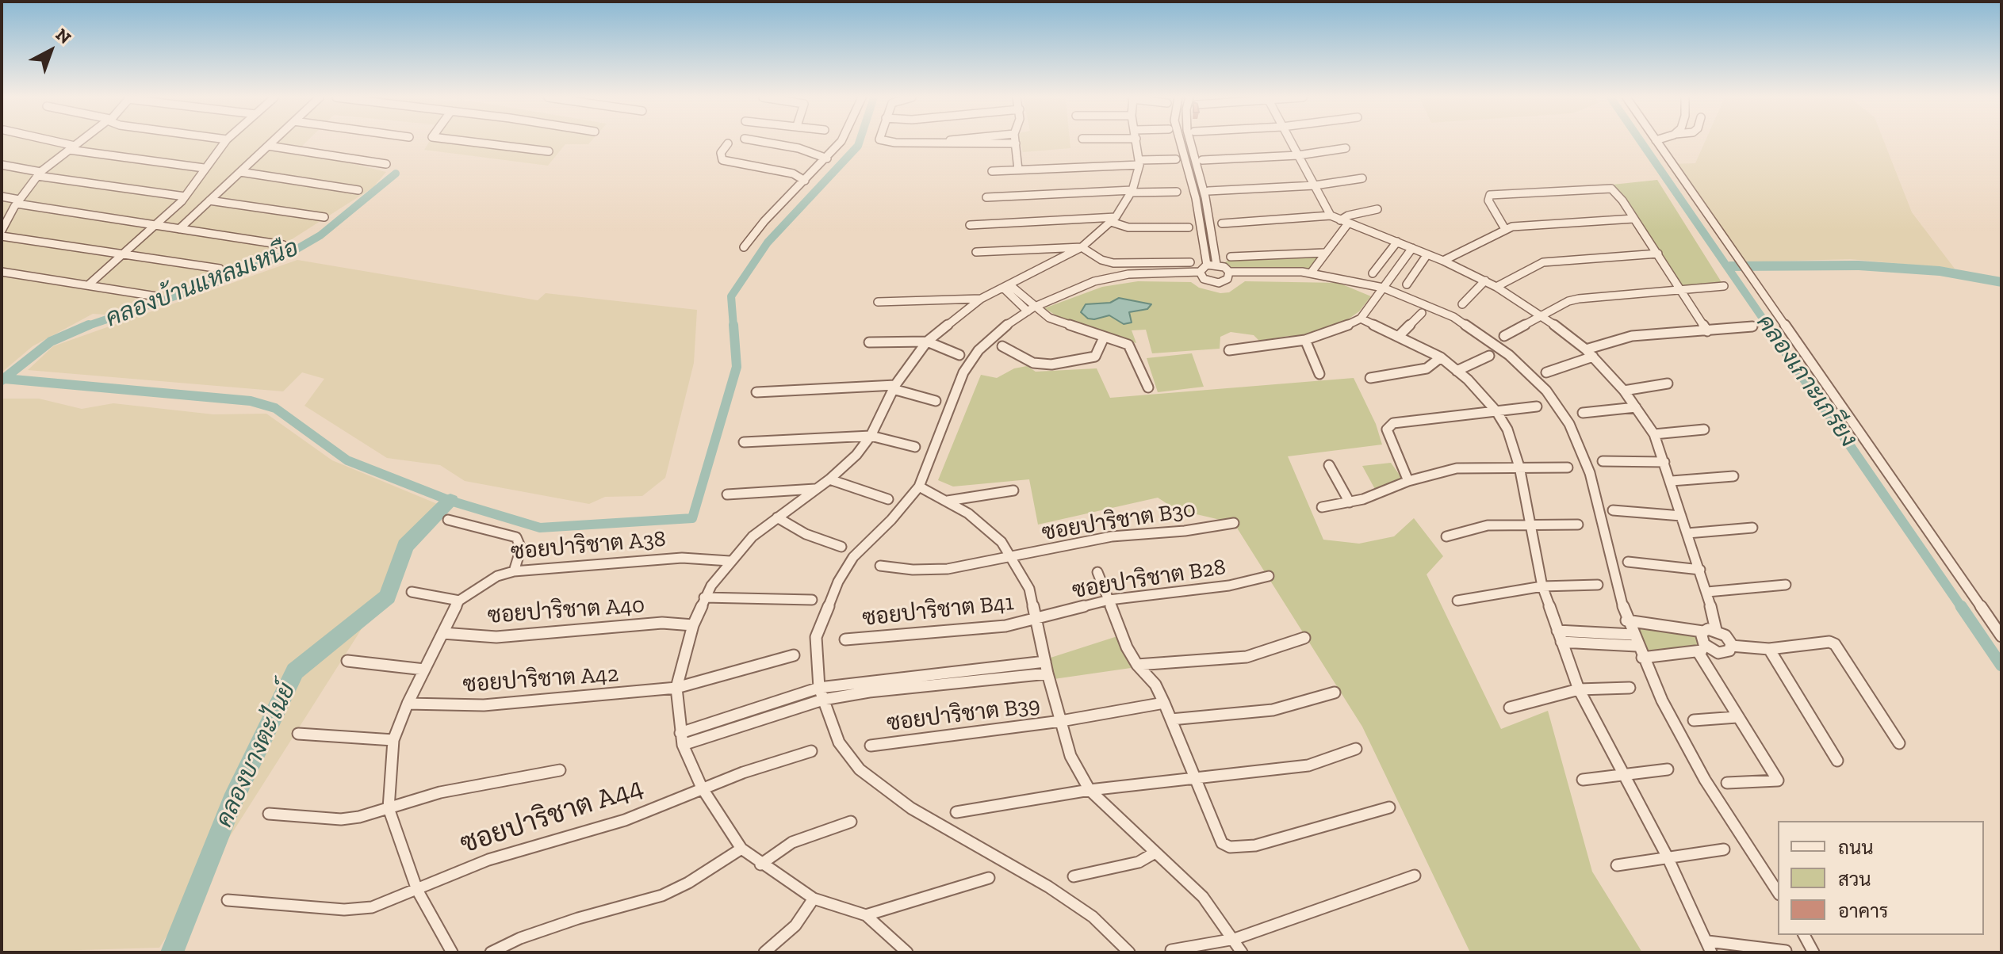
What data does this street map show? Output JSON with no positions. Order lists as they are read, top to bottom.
{
  "streets": {
    "street": [
      "ซอยปาริชาต B30",
      "ซอยปาริชาต A38",
      "ซอยปาริชาต B28",
      "ซอยปาริชาต A40",
      "ซอยปาริชาต B41",
      "ซอยปาริชาต A42",
      "ซอยปาริชาต B39",
      "ซอยปาริชาต A44"
    ]
  },
  "crossings": [
    ["ซอยปาริชาต B28", "ซอยปาริชาต B41"]
  ],
  "water": ["คลองบ้านแหลมเหนือ", "คลองเกาะเกรียง", "คลองบางตะไนย์"],
  "legend": ["ถนน", "สวน", "อาคาร"],
  "north": "top right"
}
